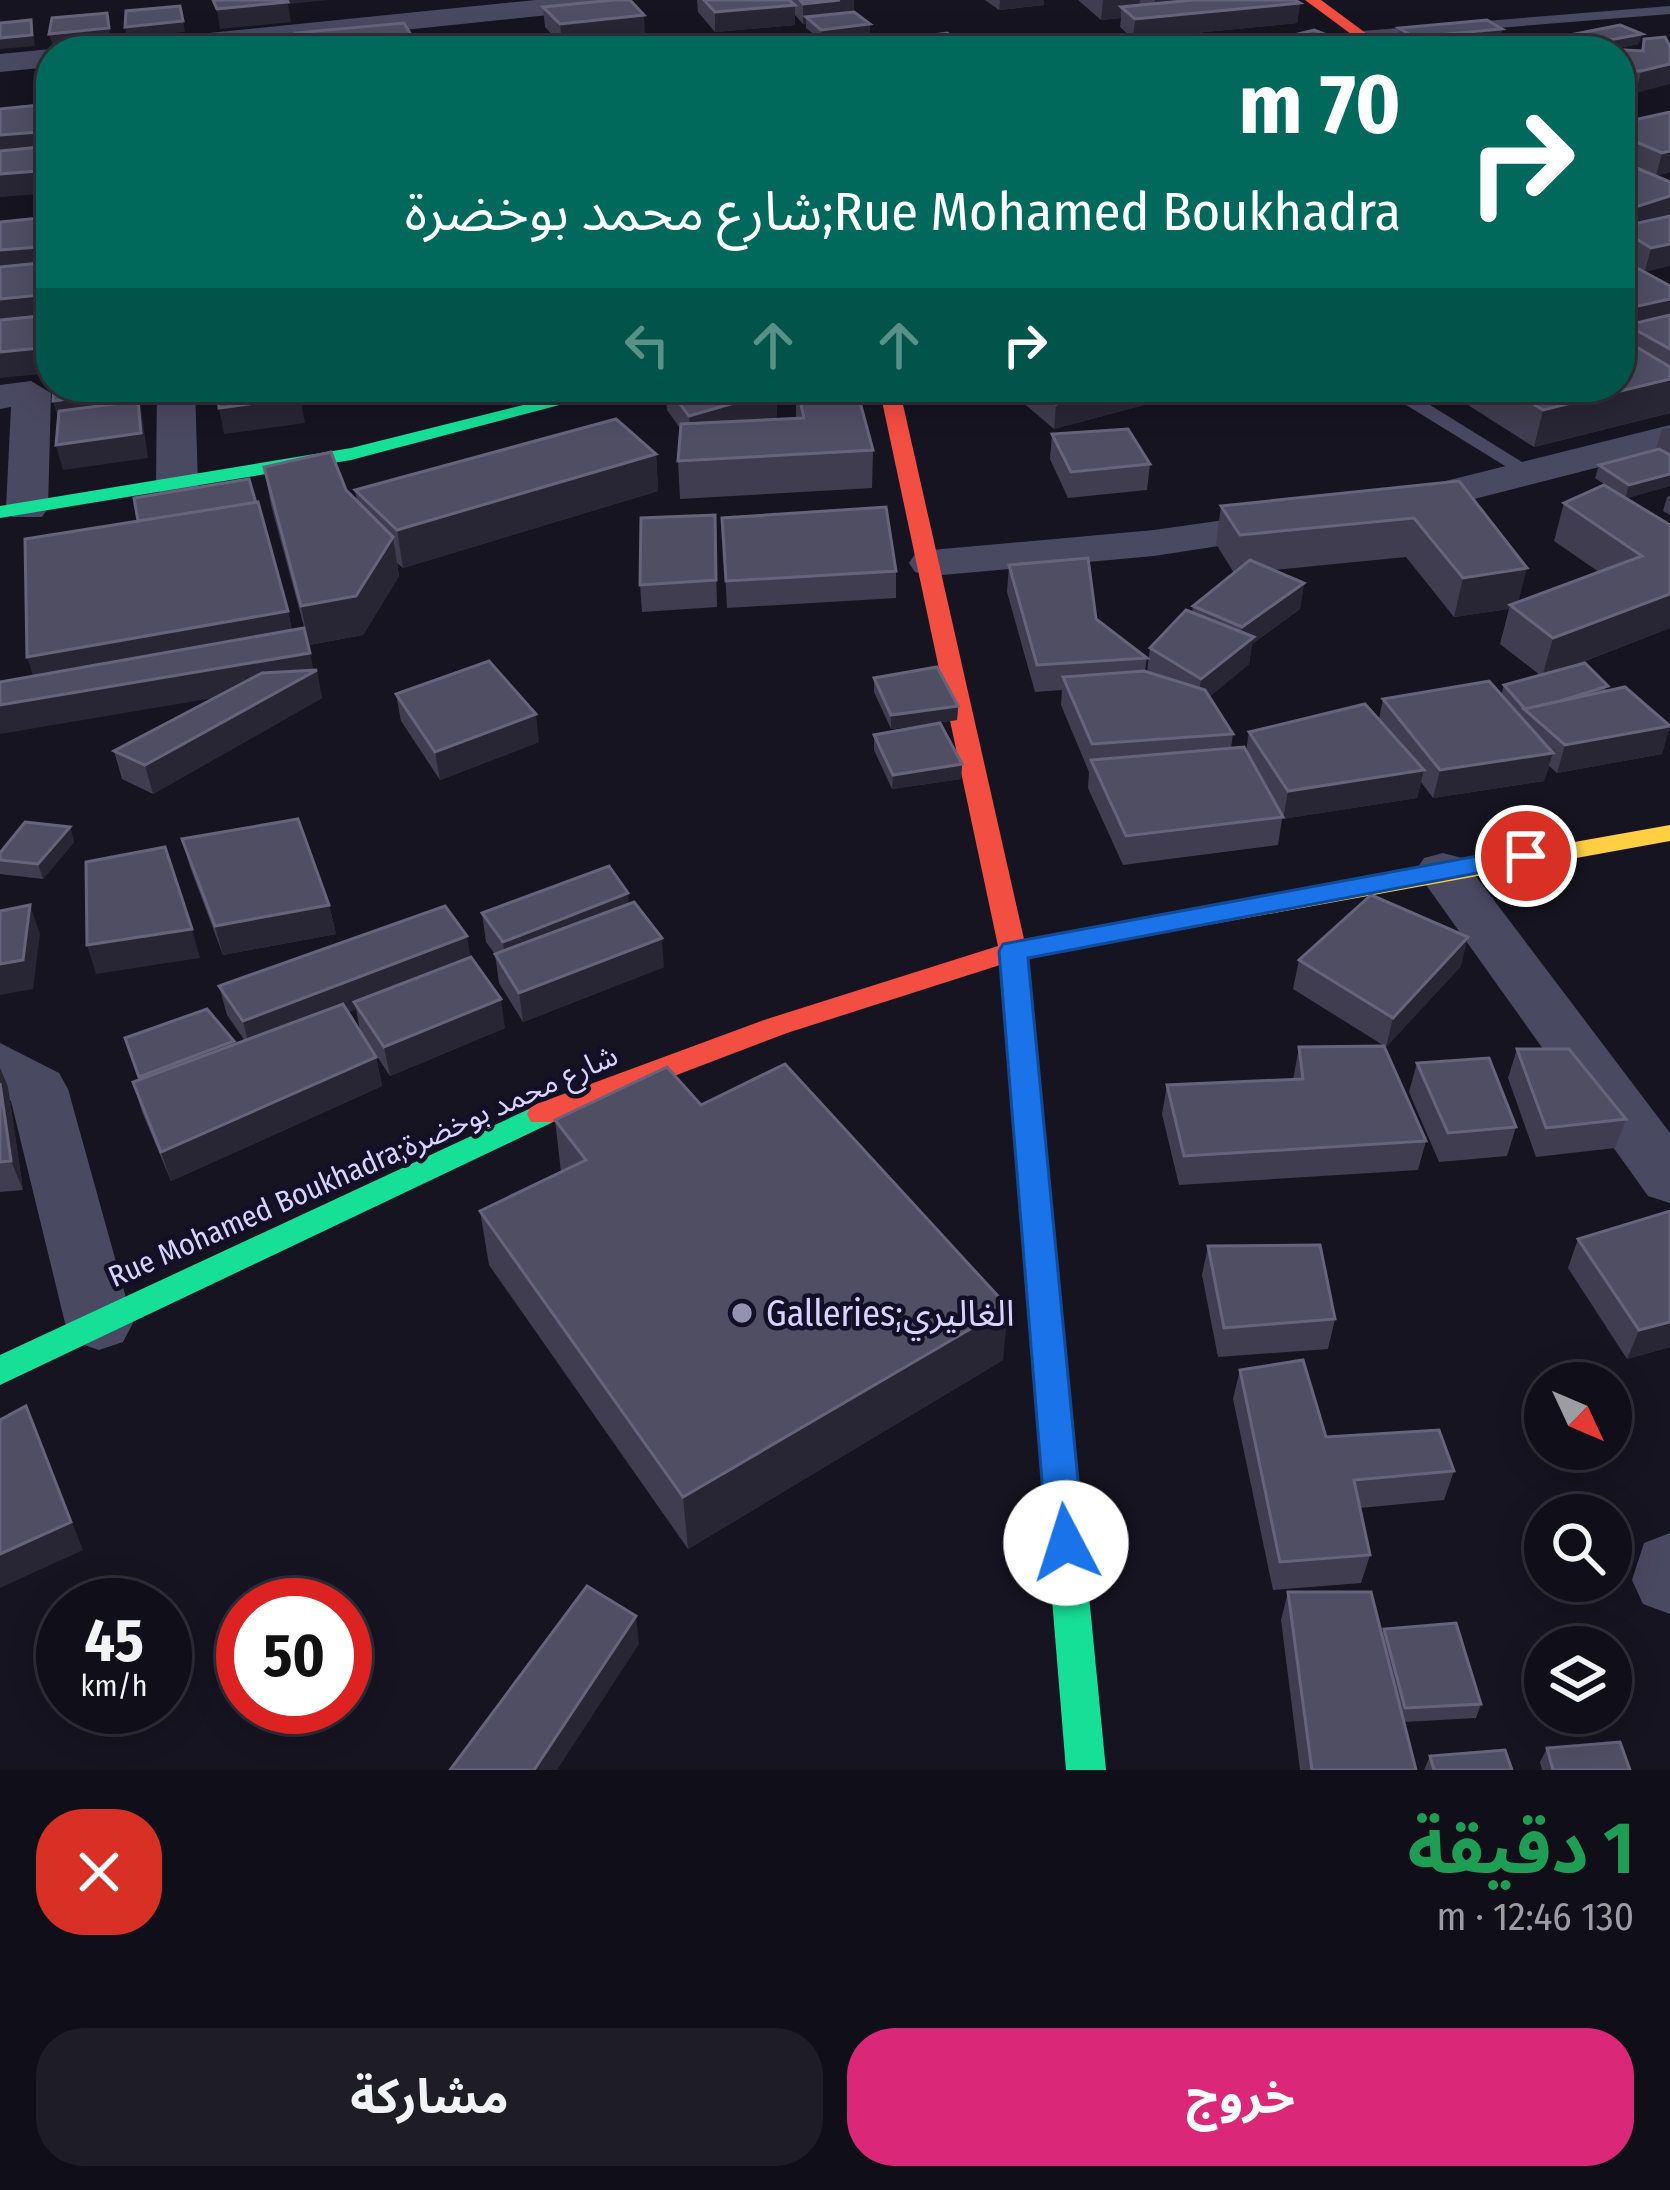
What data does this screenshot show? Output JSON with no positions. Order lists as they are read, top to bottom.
{
  "streets": {
    "main road": ["Rue Mohamed Boukhadra;شارع محمد بوخضرة"]
  },
  "places": ["Galleries;الغاليري"],
  "north": "bottom right",
  "page": {
    "turn": ["70 m", "Rue Mohamed Boukhadra;شارع محمد بوخضرة"],
    "speed": "45 km/h",
    "limit": "50",
    "heading": ["1 دقيقة", "130 m · 12:46"],
    "buttons": ["خروج", "مشاركة"]
  }
}
